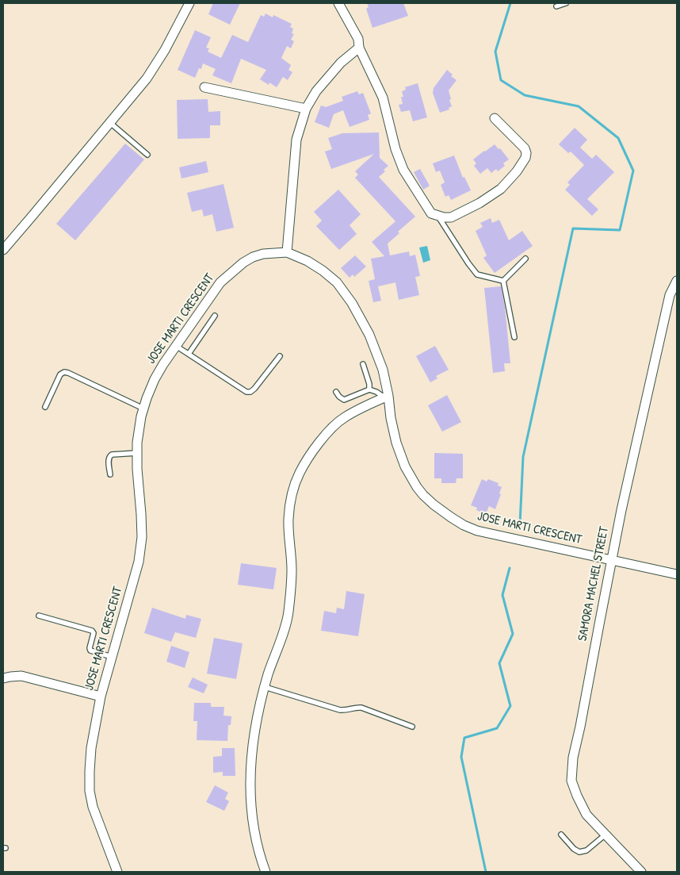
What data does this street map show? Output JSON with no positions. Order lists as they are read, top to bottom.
{
  "streets": {
    "street": ["JOSE MARTI CRESCENT", "SAMORA MACHEL STREET"]
  },
  "crossings": [
    ["JOSE MARTI CRESCENT", "SAMORA MACHEL STREET"]
  ]
}
